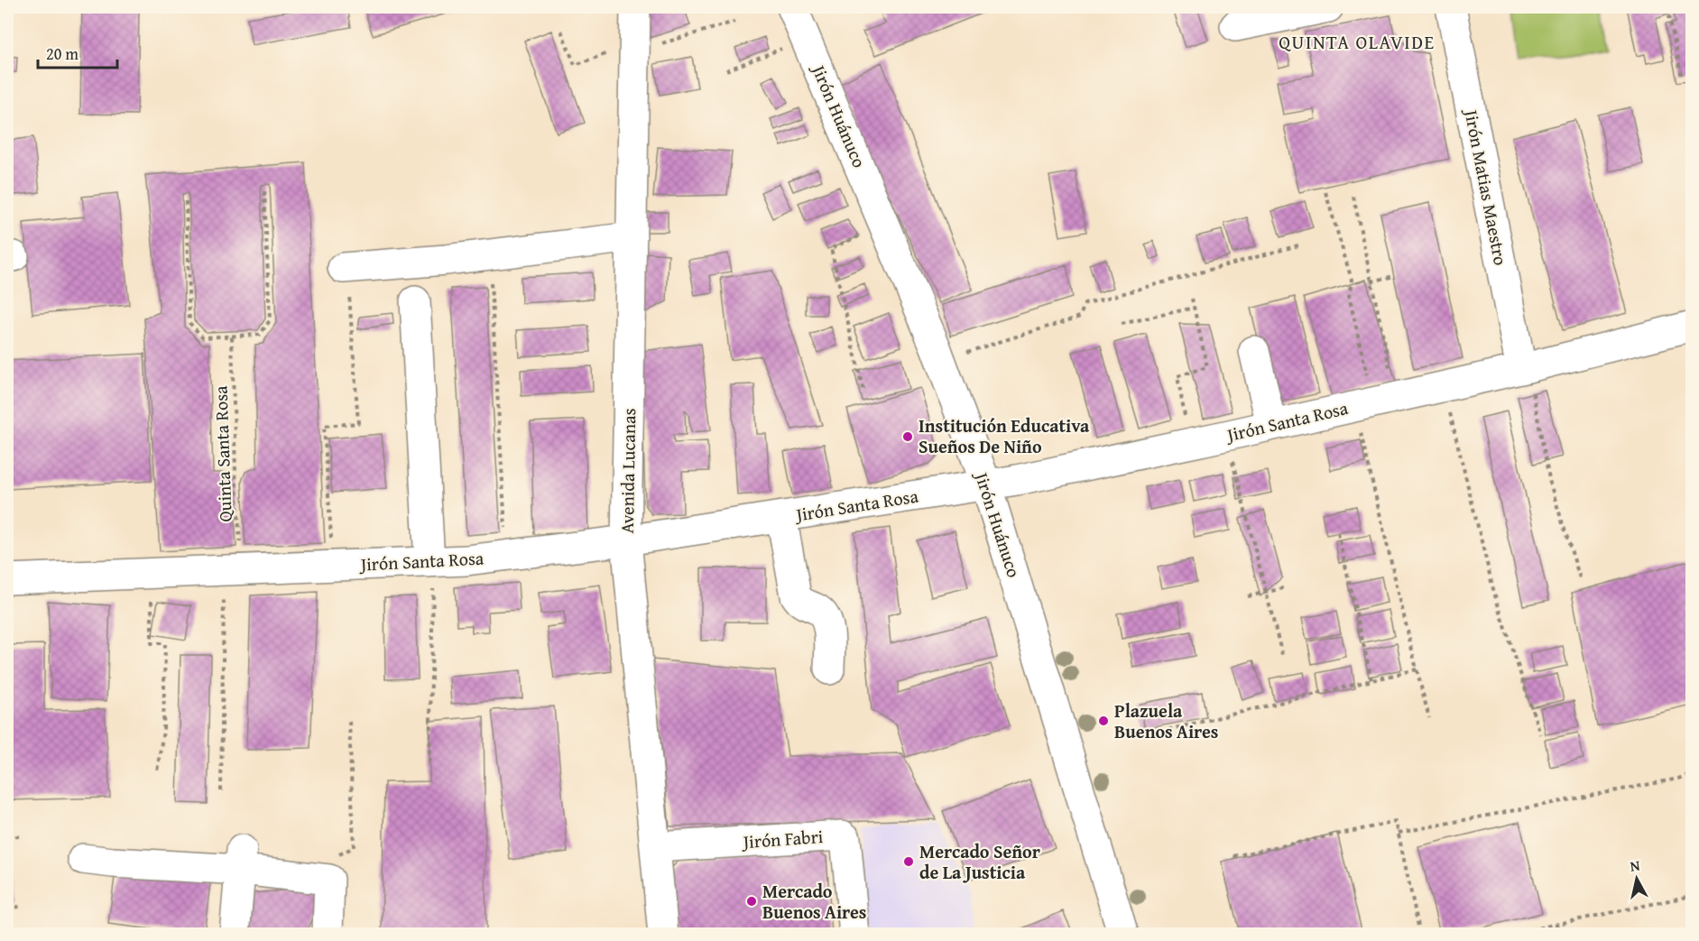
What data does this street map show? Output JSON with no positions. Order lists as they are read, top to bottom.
{
  "streets": {
    "street": [
      "Jirón Huánuco",
      "Jirón Matias Maestro",
      "Jirón Santa Rosa",
      "Avenida Lucanas",
      "Jirón Fabri"
    ],
    "path": ["Quinta Santa Rosa"]
  },
  "crossings": [
    ["Jirón Huánuco", "Jirón Santa Rosa"],
    ["Jirón Matias Maestro", "Jirón Santa Rosa"],
    ["Jirón Santa Rosa", "Quinta Santa Rosa"],
    ["Jirón Santa Rosa", "Avenida Lucanas"],
    ["Avenida Lucanas", "Jirón Fabri"]
  ],
  "districts": ["QUINTA OLAVIDE"],
  "places": [
    "Institución Educativa Sueños De Niño",
    "Plazuela Buenos Aires",
    "Mercado Señor de La Justicia",
    "Mercado Buenos Aires"
  ],
  "scale_bar": "20 m",
  "north": "top"
}
